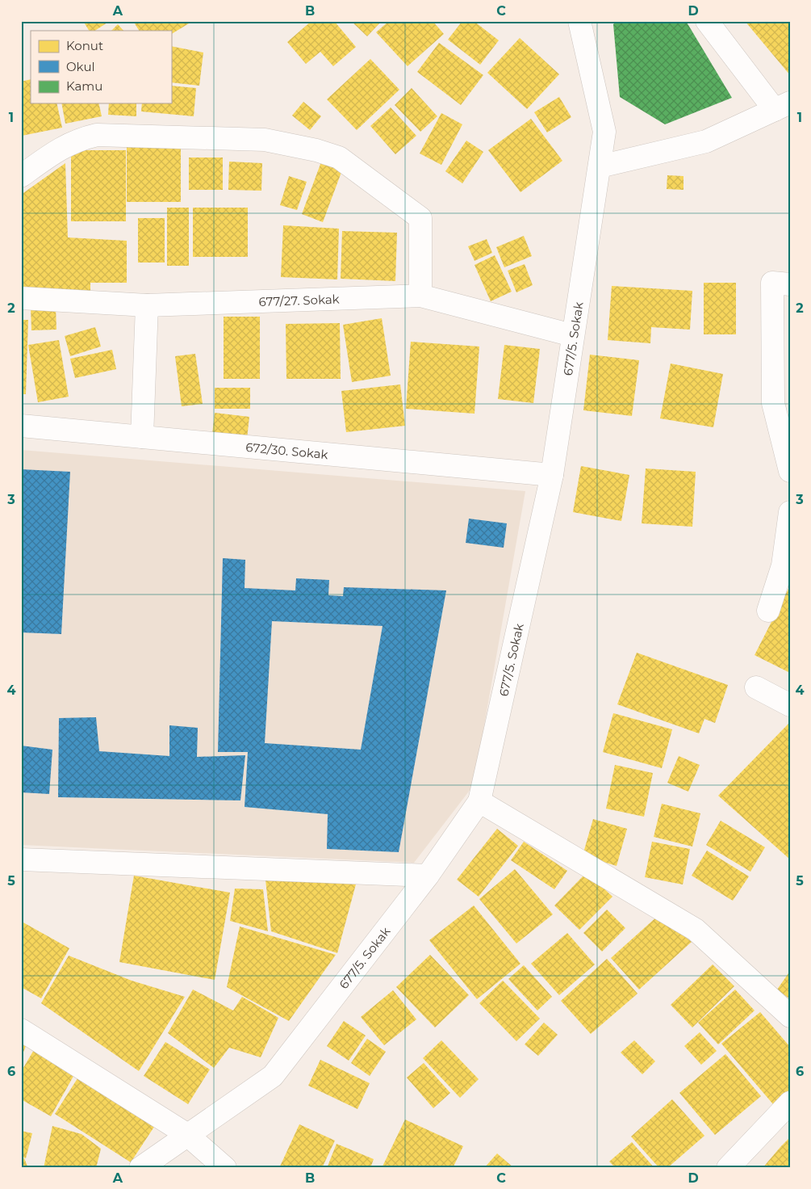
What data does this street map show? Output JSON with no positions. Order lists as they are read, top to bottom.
{
  "streets": {
    "street": ["677/27. Sokak", "677/5. Sokak", "672/30. Sokak"]
  },
  "crossings": [
    ["677/27. Sokak", "677/5. Sokak"],
    ["677/5. Sokak", "672/30. Sokak"]
  ],
  "legend": ["Konut", "Okul", "Kamu"],
  "grid": {
    "columns": [
      "A",
      "B",
      "C",
      "D"
    ],
    "rows": [
      "1",
      "2",
      "3",
      "4",
      "5",
      "6"
    ]
  }
}
